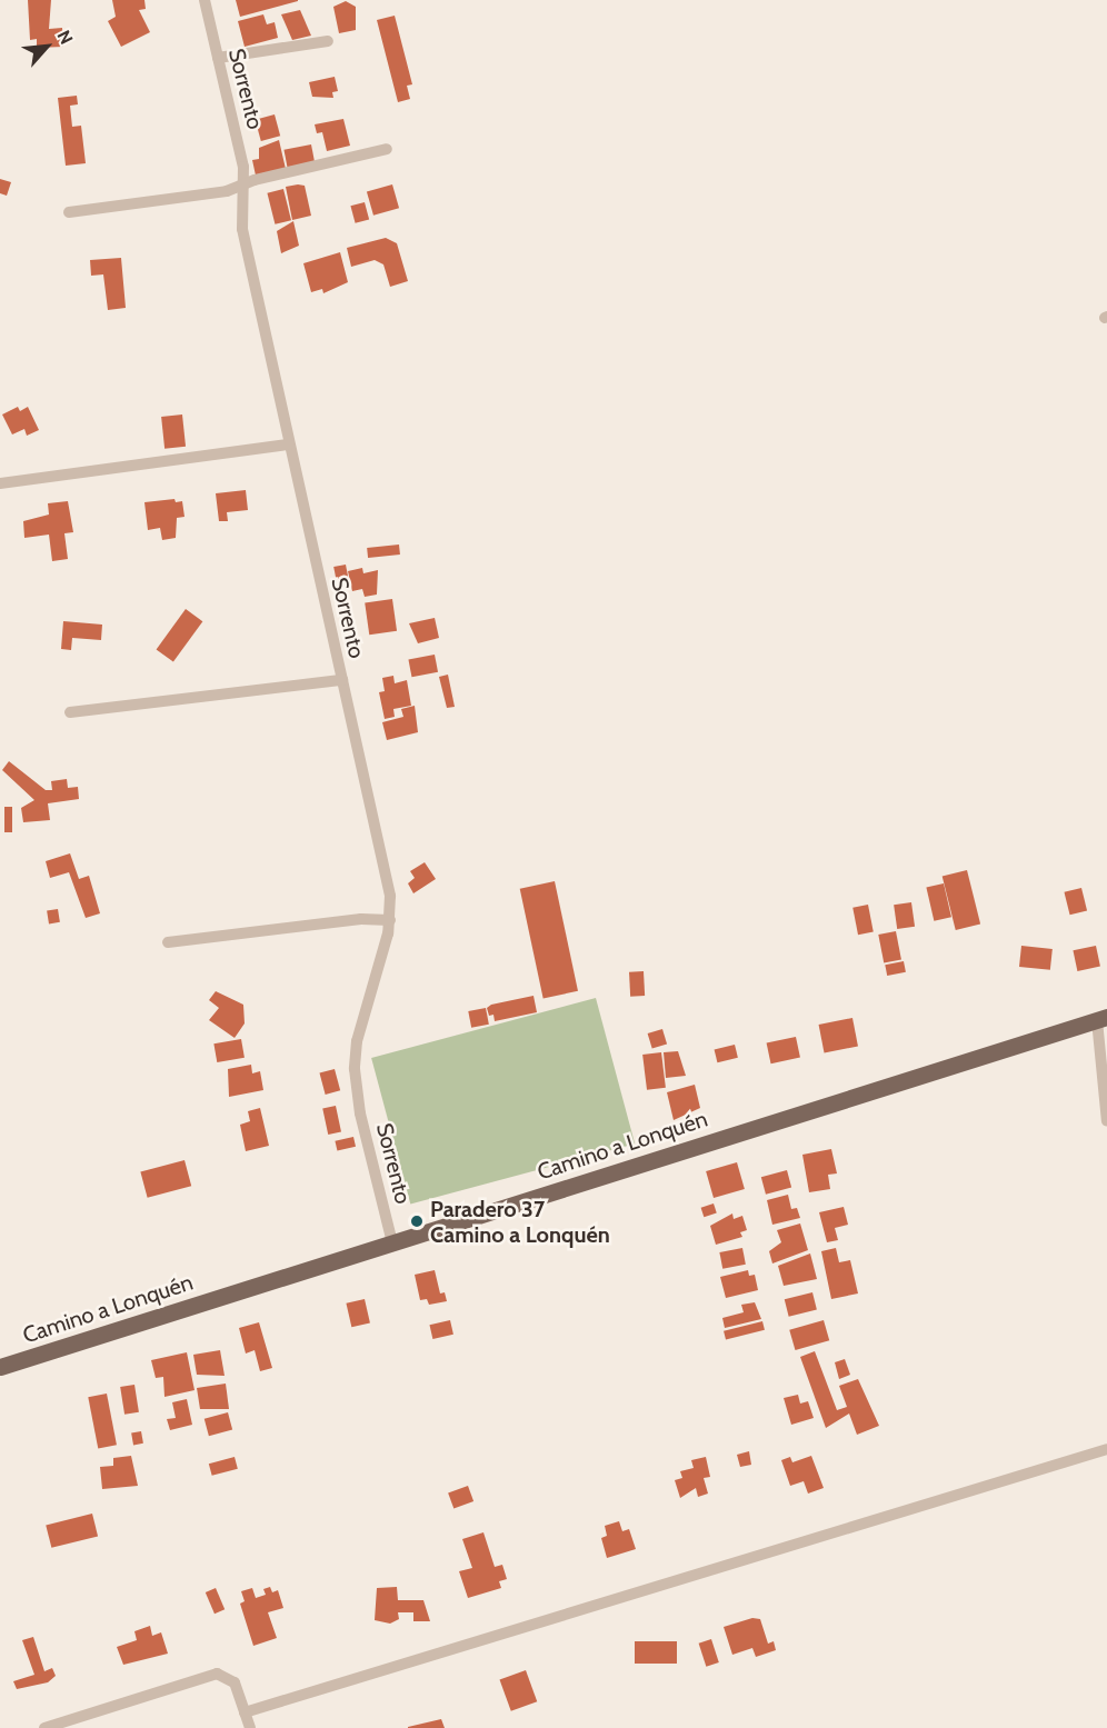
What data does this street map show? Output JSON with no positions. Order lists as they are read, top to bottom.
{
  "streets": {
    "main road": ["Camino a Lonquén"],
    "street": ["Sorrento"]
  },
  "crossings": [
    ["Sorrento", "Camino a Lonquén"]
  ],
  "places": ["Paradero 37 Camino a Lonquén"],
  "north": "top right"
}
